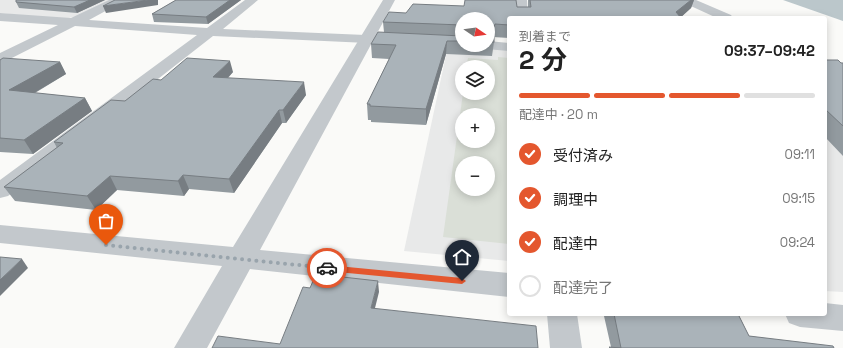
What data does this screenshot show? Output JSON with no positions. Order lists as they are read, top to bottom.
{
  "north": "right",
  "page": {
    "map_buttons": ["+", "−"],
    "heading": ["2 分", "到着まで", "09:37–09:42"],
    "bar": "配達中 · 20 m",
    "list": [
      ["受付済み", "09:11"],
      ["調理中", "09:15"],
      ["配達中", "09:24"],
      "配達完了"
    ]
  }
}
